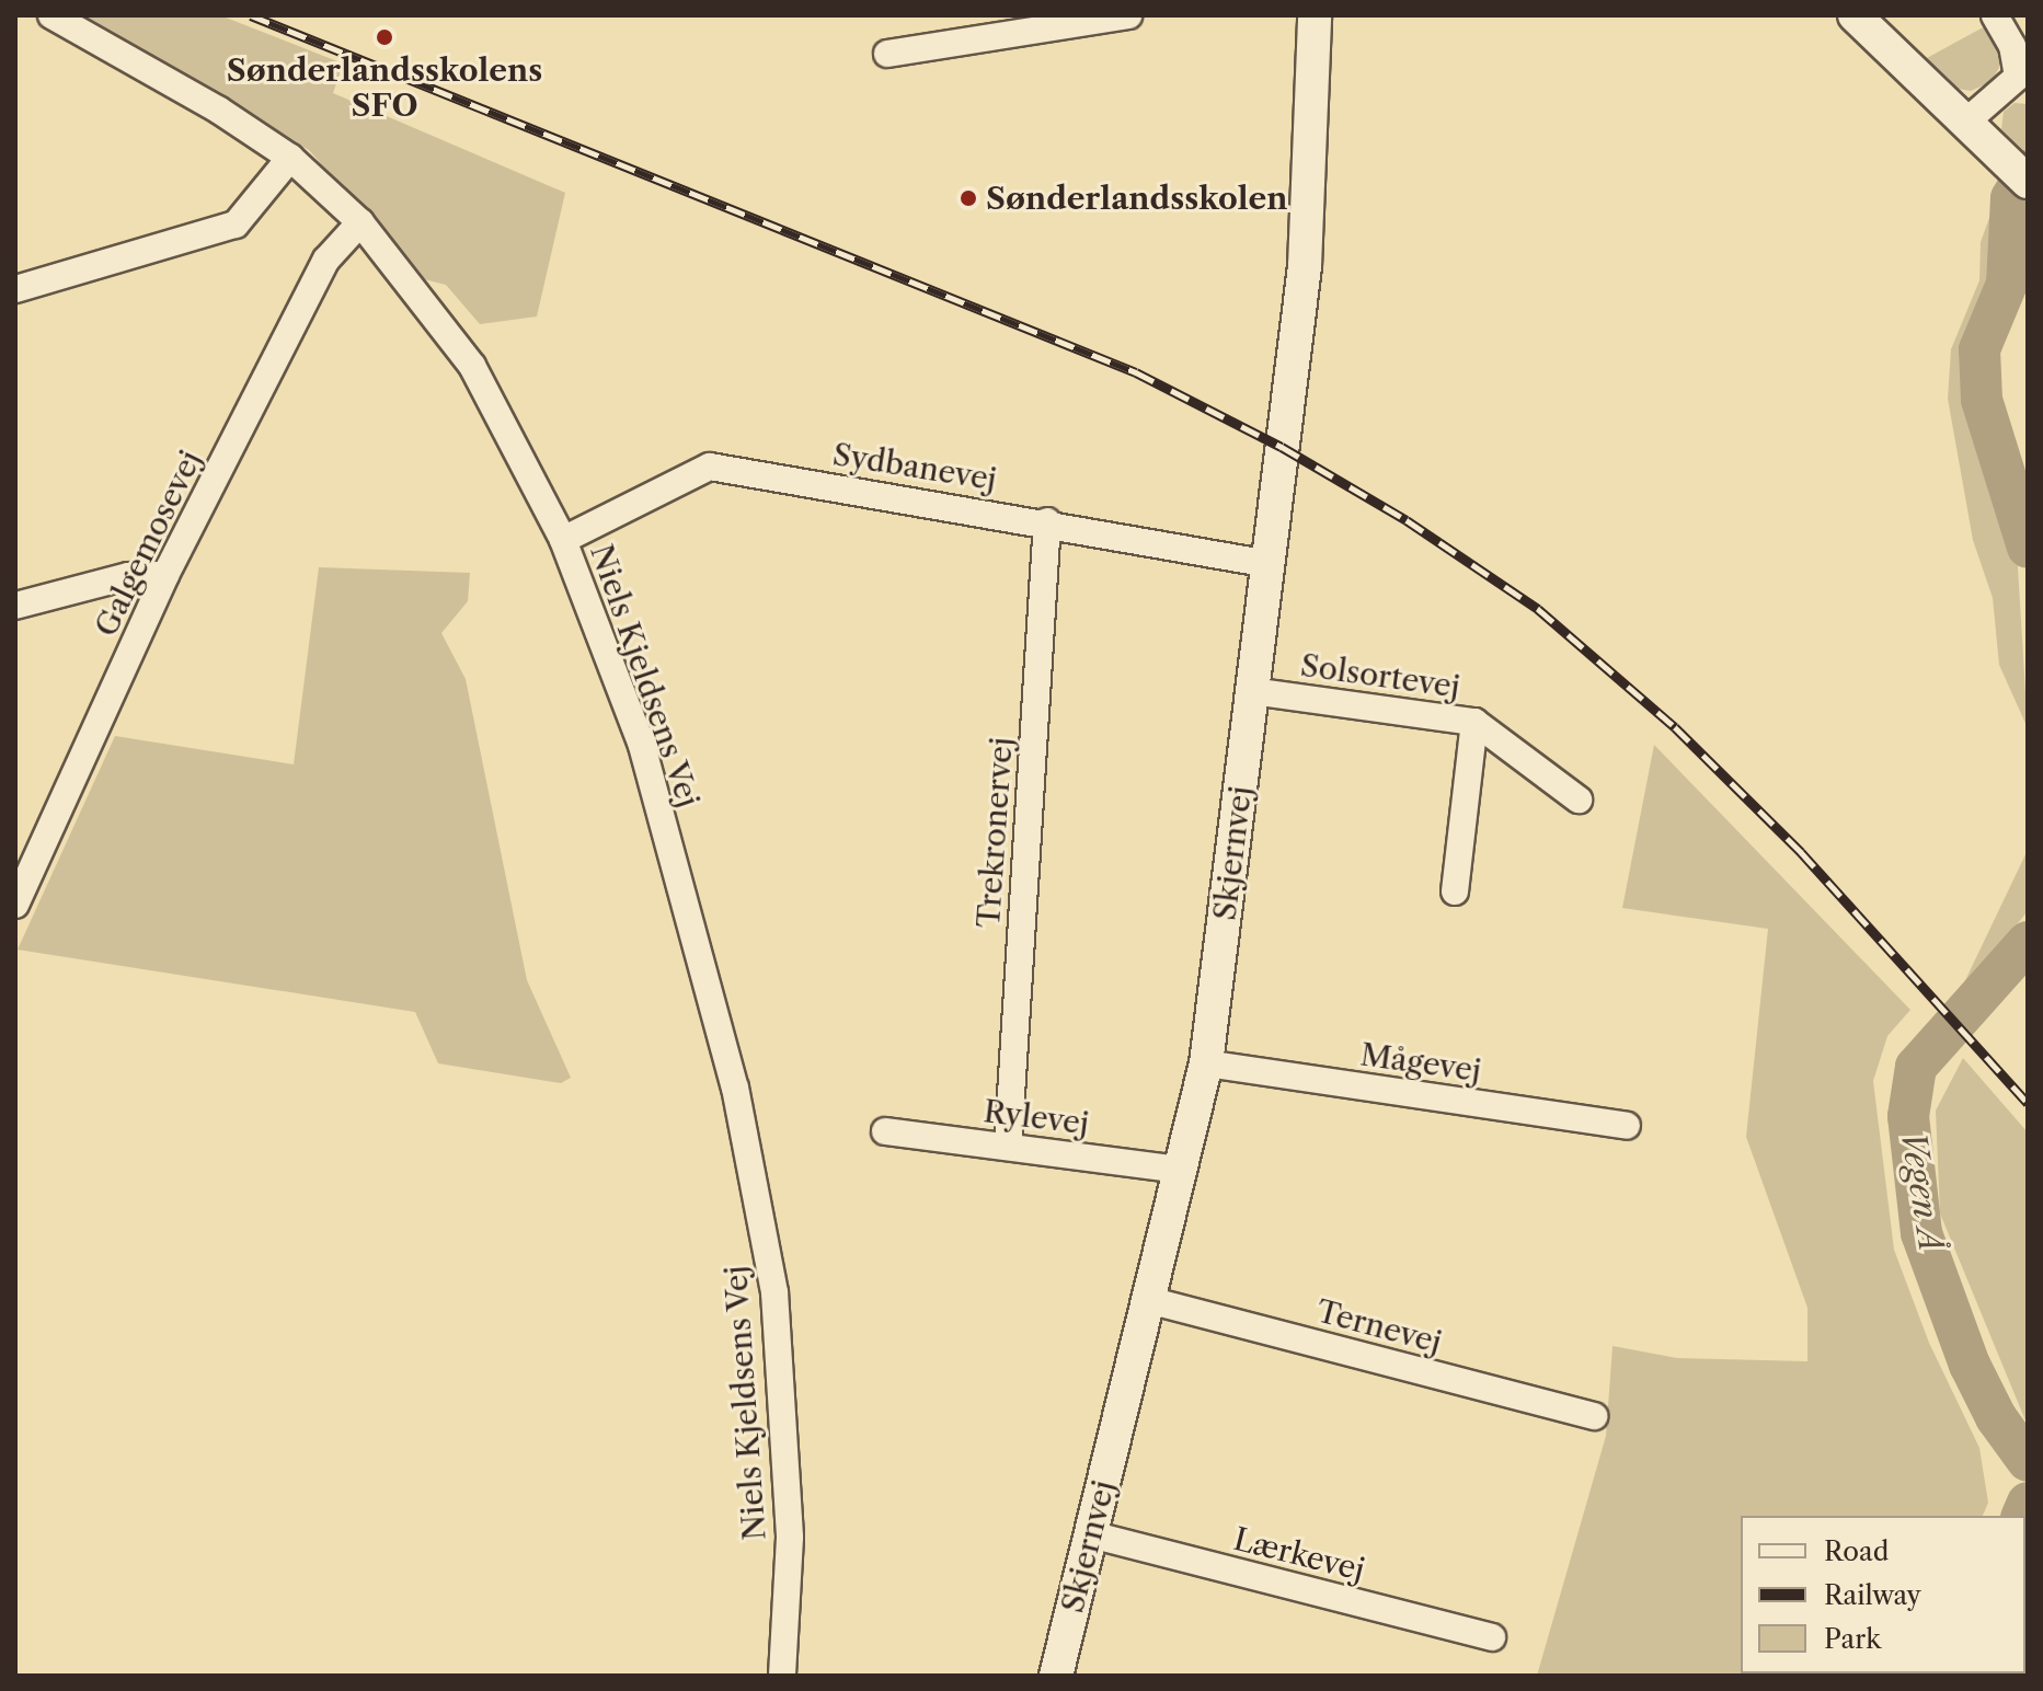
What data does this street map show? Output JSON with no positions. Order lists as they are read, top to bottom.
{
  "streets": {
    "street": [
      "Sydbanevej",
      "Galgemosevej",
      "Niels Kjeldsens Vej",
      "Solsortevej",
      "Trekronervej",
      "Skjernvej",
      "Mågevej",
      "Rylevej",
      "Ternevej",
      "Lærkevej"
    ]
  },
  "crossings": [
    ["Sydbanevej", "Niels Kjeldsens Vej"],
    ["Sydbanevej", "Trekronervej"],
    ["Sydbanevej", "Skjernvej"],
    ["Galgemosevej", "Niels Kjeldsens Vej"],
    ["Solsortevej", "Skjernvej"],
    ["Trekronervej", "Rylevej"],
    ["Skjernvej", "Mågevej"],
    ["Skjernvej", "Rylevej"],
    ["Skjernvej", "Ternevej"],
    ["Skjernvej", "Lærkevej"]
  ],
  "water": ["Vegen Å"],
  "places": ["Sønderlandsskolens SFO", "Sønderlandsskolen"],
  "legend": ["Road", "Railway", "Park"]
}
